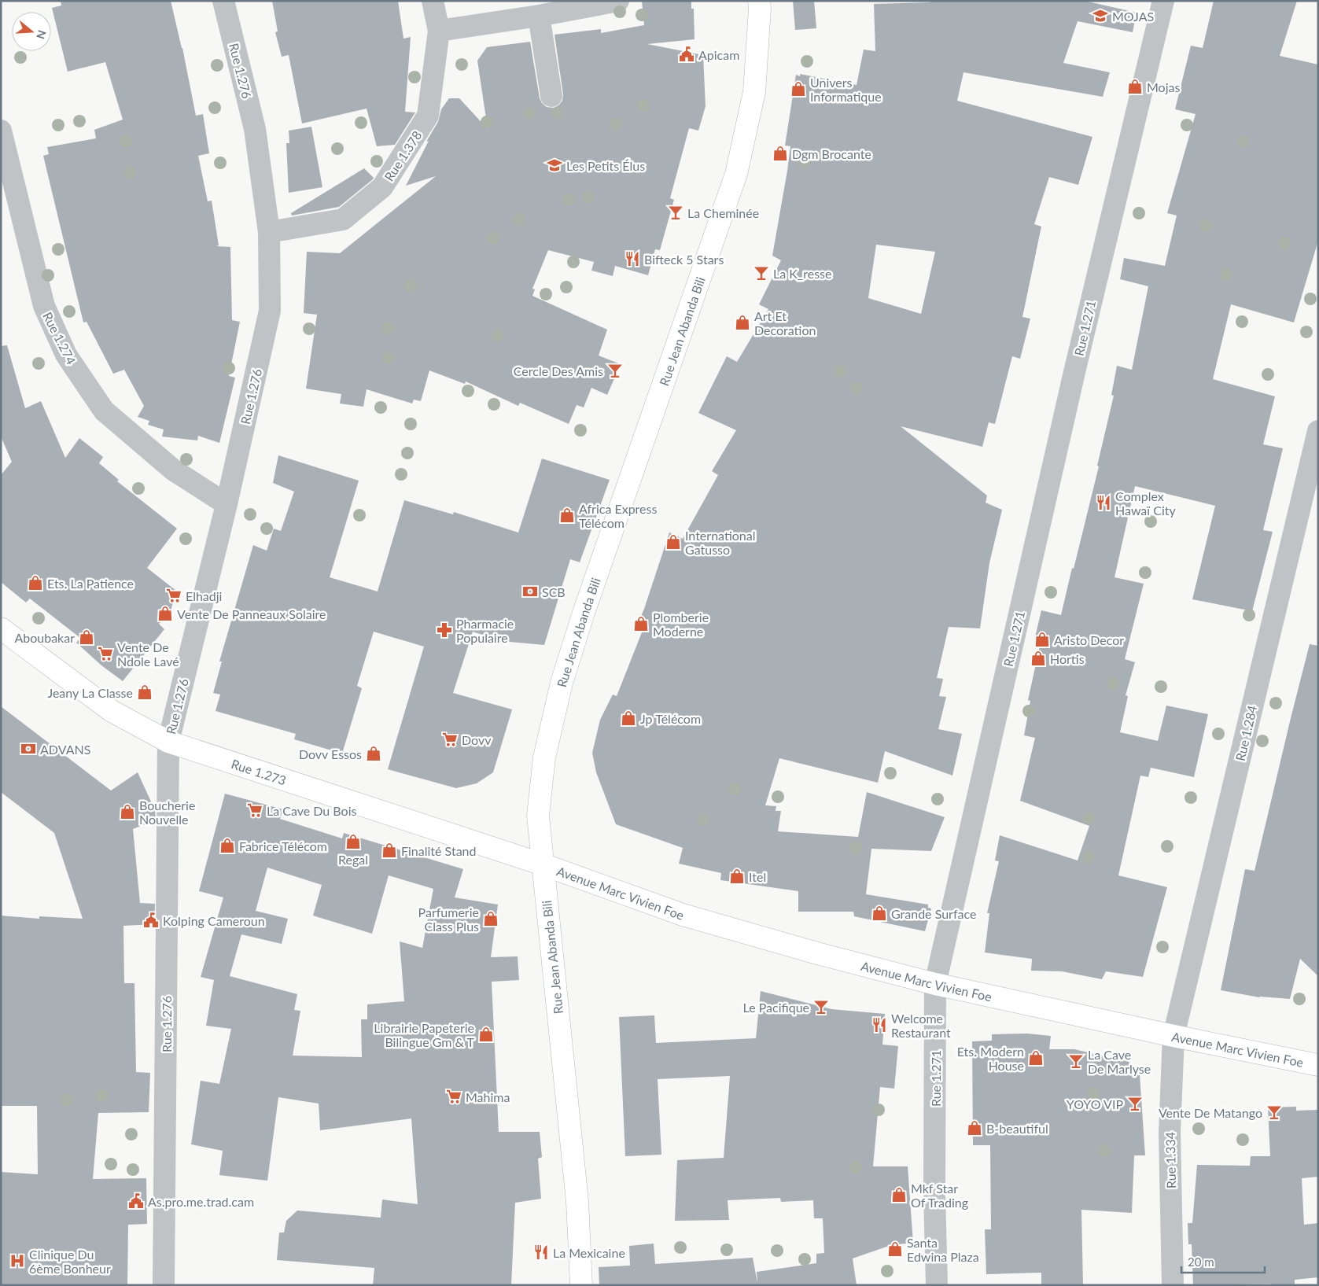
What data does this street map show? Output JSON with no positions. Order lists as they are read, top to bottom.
{
  "streets": {
    "main road": ["Rue Jean Abanda Bili", "Rue 1.273", "Avenue Marc Vivien Foe"],
    "street": [
      "Rue 1.276",
      "Rue 1.378",
      "Rue 1.271",
      "Rue 1.274",
      "Rue 1.284",
      "Rue 1.334"
    ]
  },
  "crossings": [
    ["Rue 1.276", "Rue 1.378"],
    ["Rue 1.276", "Rue 1.274"],
    ["Rue 1.276", "Rue 1.273"],
    ["Rue 1.271", "Avenue Marc Vivien Foe"],
    ["Rue Jean Abanda Bili", "Rue 1.273"],
    ["Rue Jean Abanda Bili", "Avenue Marc Vivien Foe"],
    ["Rue 1.284", "Avenue Marc Vivien Foe"],
    ["Rue 1.284", "Rue 1.334"],
    ["Rue 1.273", "Avenue Marc Vivien Foe"],
    ["Avenue Marc Vivien Foe", "Rue 1.334"]
  ],
  "places": {
    "school or university": ["MOJAS", "Les Petits Élus"],
    "public building": ["Apicam", "Kolping Cameroun", "As.pro.me.trad.cam"],
    "shop": [
      "Mojas",
      "Univers Informatique",
      "Dgm Brocante",
      "Art Et Decoration",
      "Africa Express Télécom",
      "International Gatusso",
      "Ets. La Patience",
      "Vente De Panneaux Solaire",
      "Plomberie Moderne",
      "Aboubakar",
      "Aristo Decor",
      "Hortis",
      "Jeany La Classe",
      "Jp Télécom",
      "Dovv Essos",
      "Boucherie Nouvelle",
      "Regal",
      "Fabrice Télécom",
      "Finalité Stand",
      "Itel",
      "Grande Surface",
      "Parfumerie Class Plus",
      "Librairie Papeterie Bilingue Gm & T",
      "Ets. Modern House",
      "B-beautiful",
      "Mkf Star Of Trading",
      "Santa Edwina Plaza"
    ],
    "bar": [
      "La Cheminée",
      "La K_resse",
      "Cercle Des Amis",
      "Le Pacifique",
      "La Cave De Marlyse",
      "YOYO VIP",
      "Vente De Matango"
    ],
    "restaurant": [
      "Bifteck 5 Stars",
      "Complex Hawaï City",
      "Welcome Restaurant",
      "La Mexicaine"
    ],
    "bank": ["SCB", "ADVANS"],
    "supermarket": [
      "Elhadji",
      "Vente De Ndole Lavé",
      "Dovv",
      "La Cave Du Bois",
      "Mahima"
    ],
    "pharmacy": ["Pharmacie Populaire"],
    "hospital": ["Clinique Du 6ème Bonheur"]
  },
  "scale_bar": "20 m",
  "north": "right"
}
